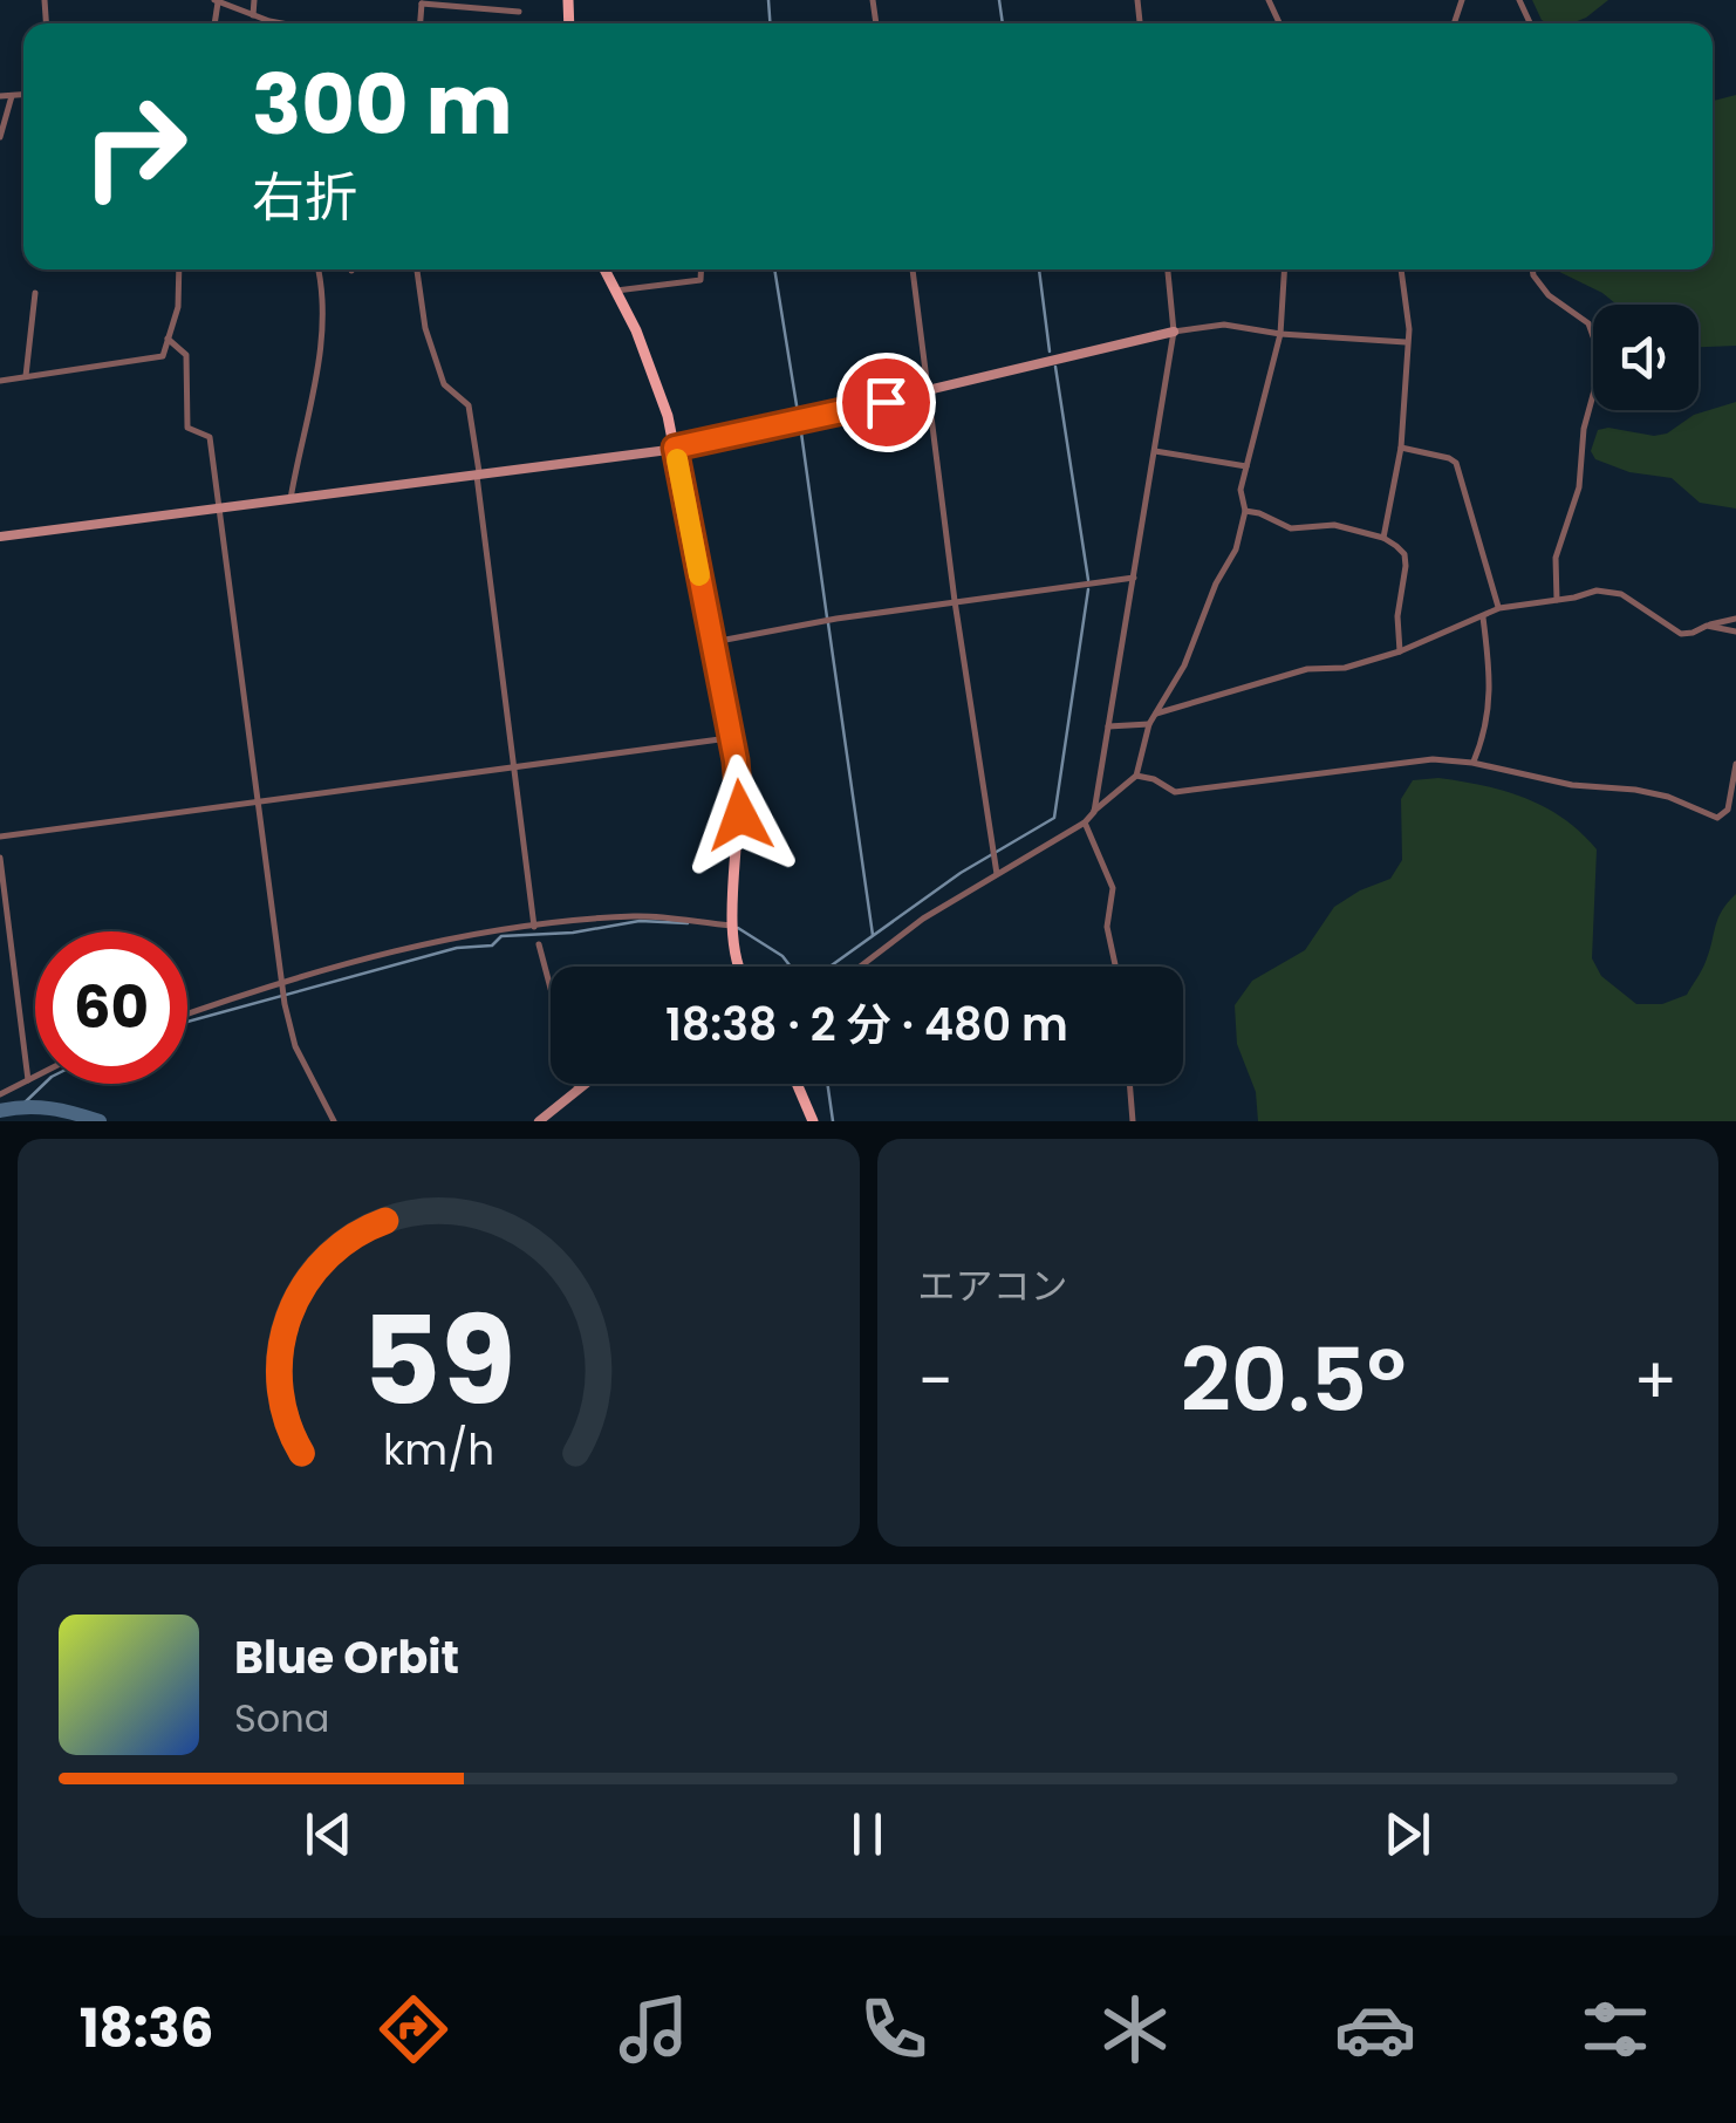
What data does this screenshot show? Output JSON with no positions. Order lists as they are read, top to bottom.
{
  "page": {
    "turn": ["300 m", "右折"],
    "limit": "60",
    "trip": "18:38 · 2 分 · 480 m",
    "tile": "エアコン",
    "heat": ["−", "20.5°", "+"],
    "song": ["Blue Orbit", "Sona"],
    "tabs": "18:36",
    "gauge": ["59", "km/h"]
  }
}
